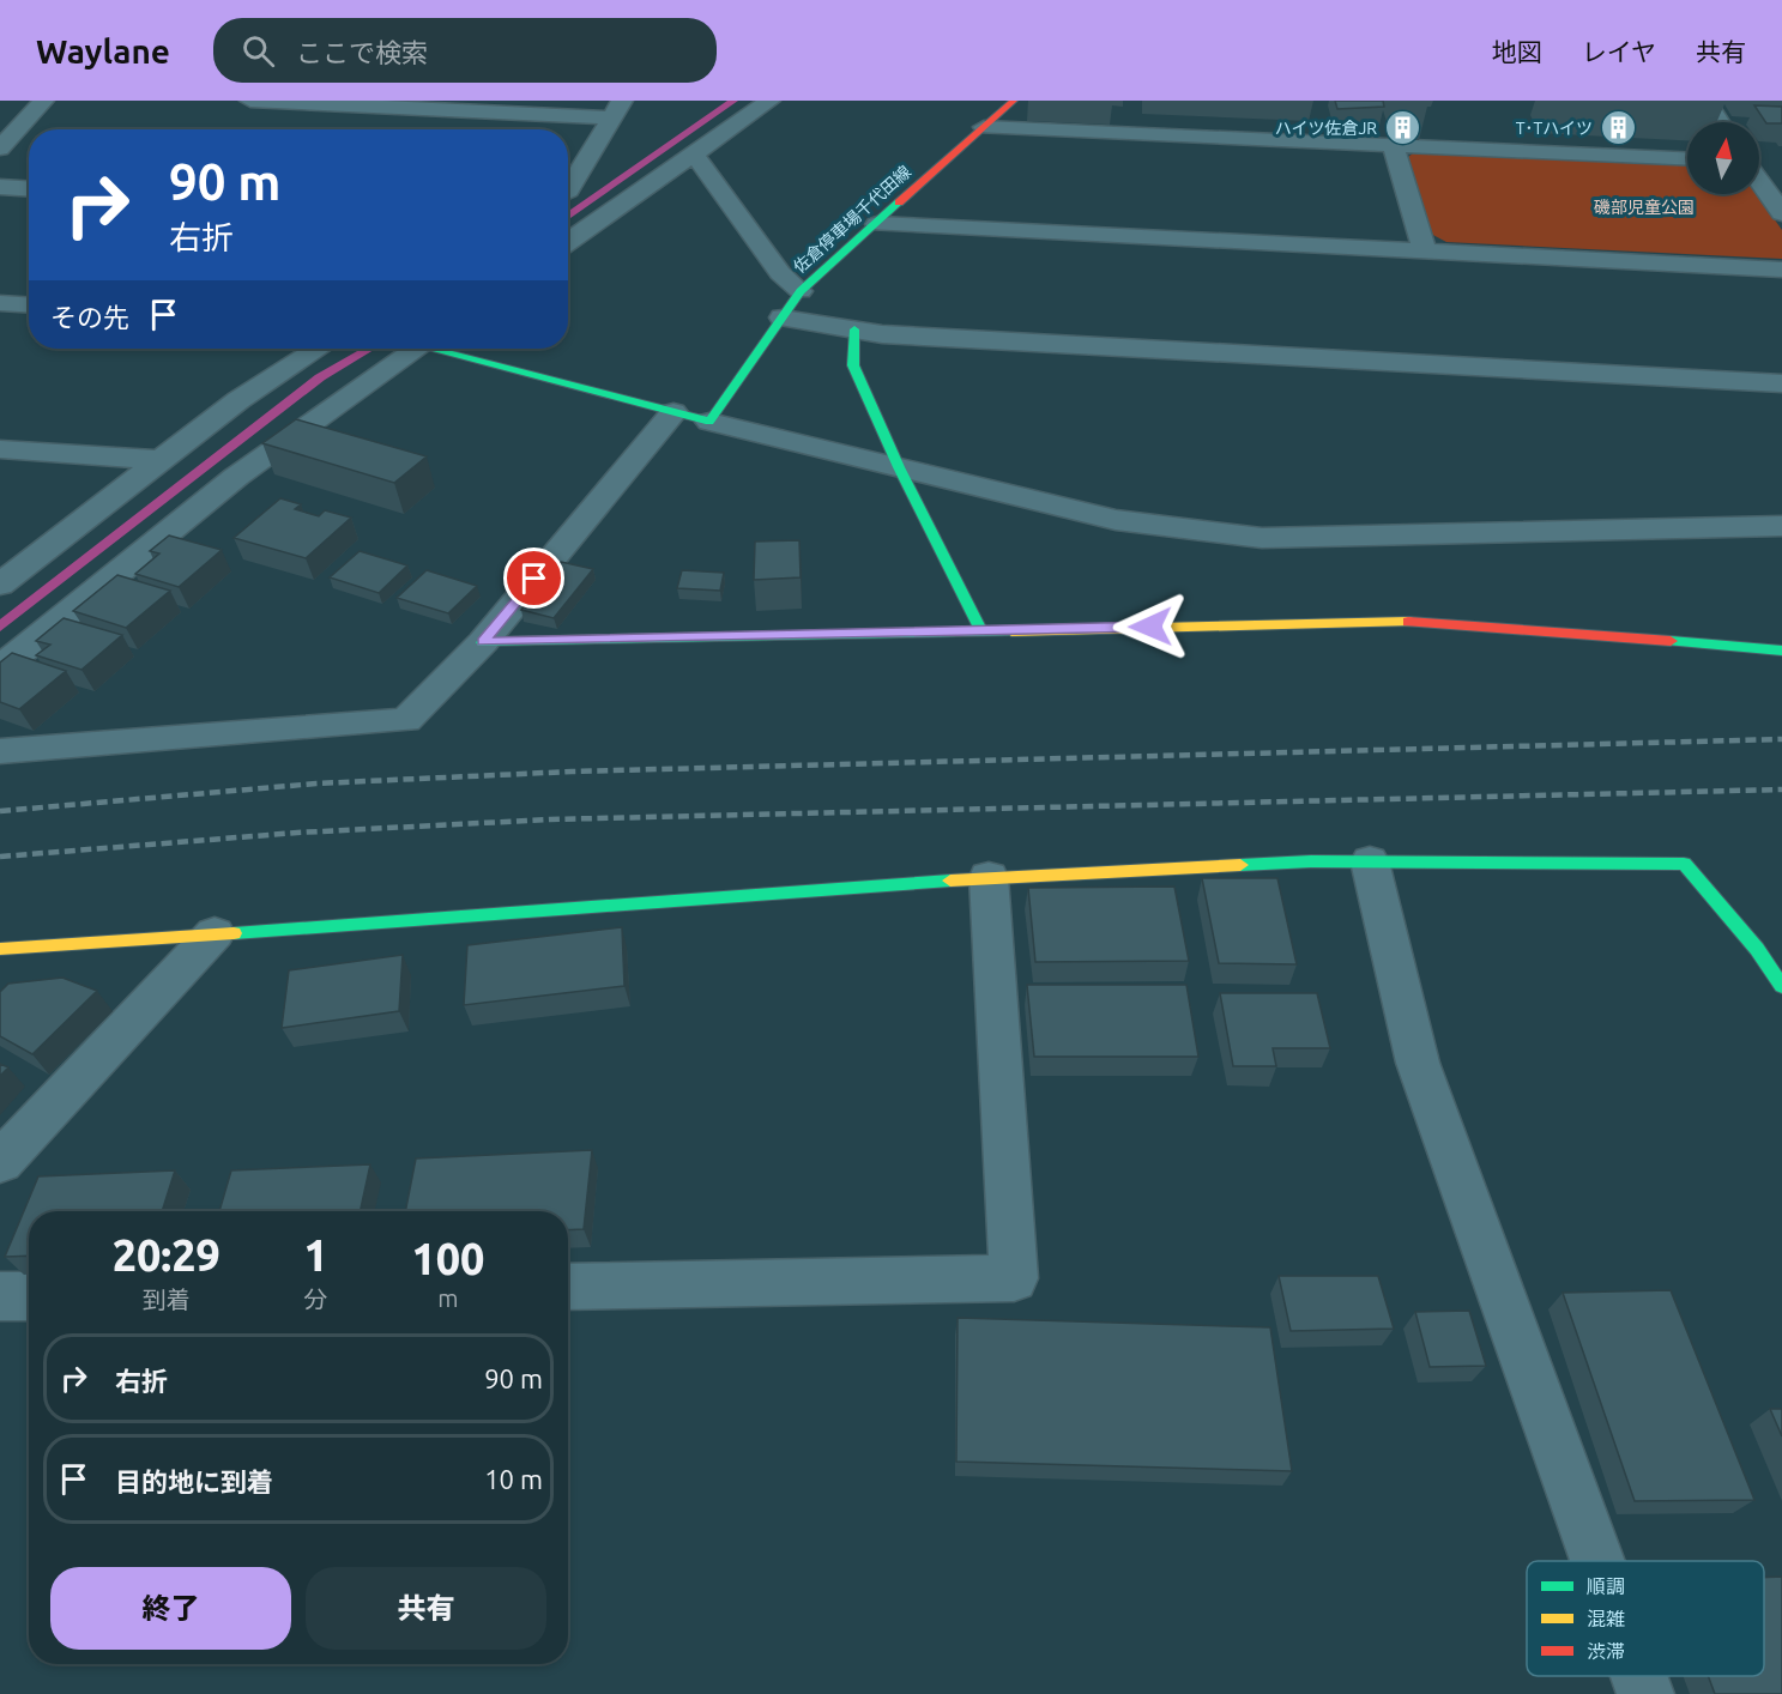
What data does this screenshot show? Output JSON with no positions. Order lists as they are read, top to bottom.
{
  "streets": {
    "street": ["佐倉停車場千代田線"]
  },
  "parks": ["磯部児童公園"],
  "places": {
    "building": ["ハイツ佐倉JR", "T･Tハイツ"]
  },
  "legend": ["順調", "混雑", "渋滞"],
  "north": "top",
  "page": {
    "header": "Waylane",
    "search": "ここで検索",
    "nav": ["地図", "レイヤ", "共有"],
    "turn": ["90 m", "右折"],
    "then": "その先",
    "eta": [
      "20:29",
      "到着",
      "1",
      "分",
      "100",
      "m"
    ],
    "list": [
      {
        "name": "右折",
        "value": "90 m"
      },
      {
        "name": "目的地に到着",
        "value": "10 m"
      }
    ],
    "buttons": ["終了", "共有"]
  }
}
